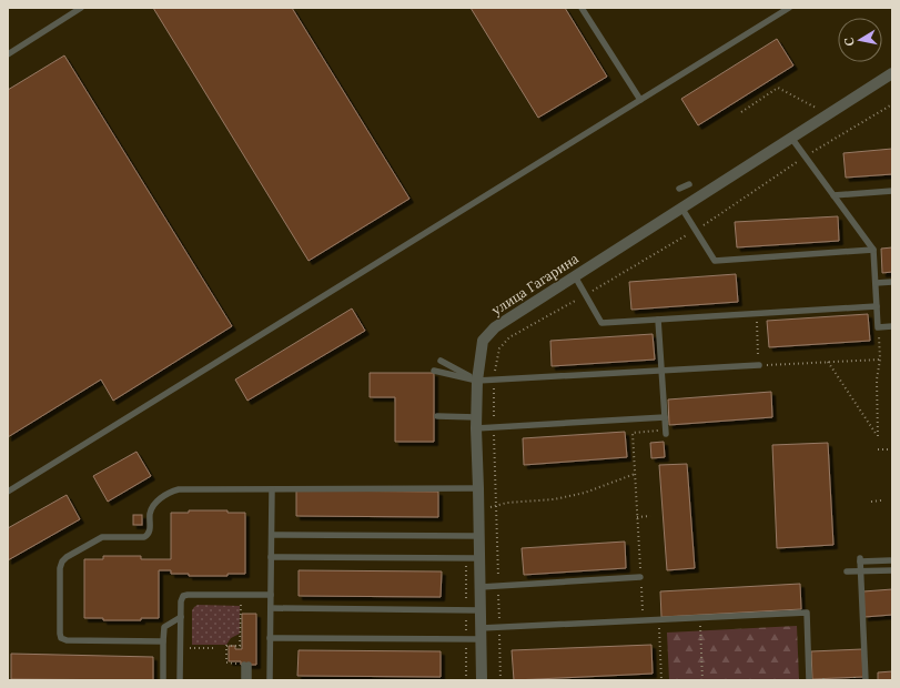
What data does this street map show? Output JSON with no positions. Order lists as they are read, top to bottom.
{
  "streets": {
    "street": ["улица Гагарина"]
  },
  "north": "left"
}
